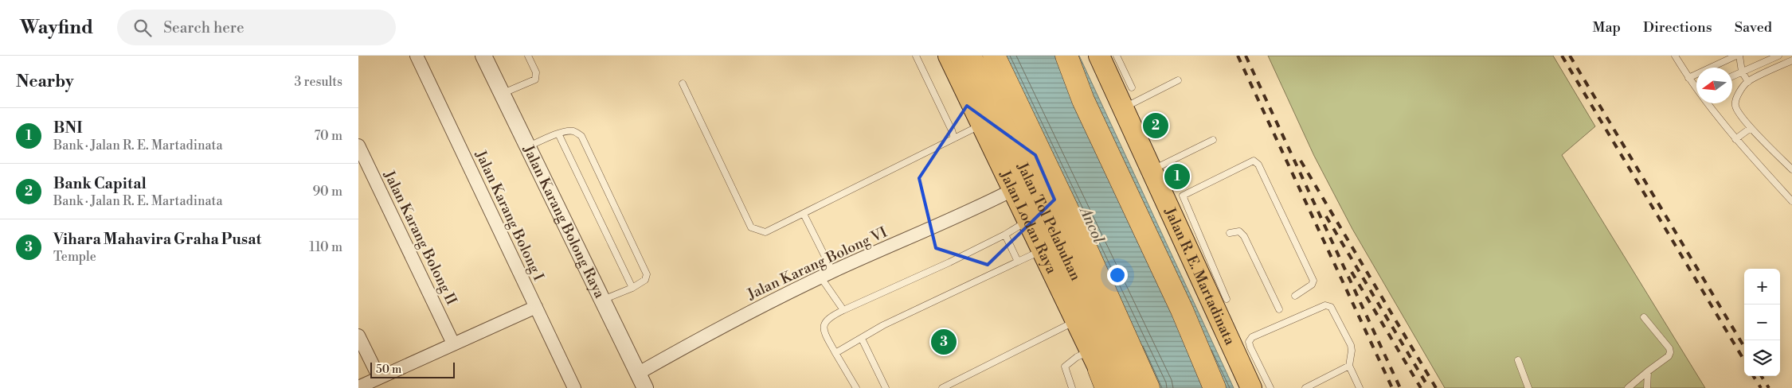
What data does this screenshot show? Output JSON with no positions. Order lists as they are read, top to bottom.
{
  "streets": {
    "highway": ["Jalan Lodan Raya", "Jalan Tol Pelabuhan", "Jalan R. E. Martadinata"],
    "street": [
      "Jalan Karang Bolong I",
      "Jalan Karang Bolong Raya",
      "Jalan Karang Bolong II",
      "Jalan Karang Bolong VI"
    ]
  },
  "crossings": [
    ["Jalan Karang Bolong Raya", "Jalan Karang Bolong VI"],
    ["Jalan Lodan Raya", "Jalan Karang Bolong VI"]
  ],
  "water": ["Ancol"],
  "scale_bar": "50 m",
  "north": "left",
  "page": {
    "header": "Wayfind",
    "search": "Search here",
    "nav": ["Map", "Directions", "Saved"],
    "heading": ["Nearby", "3 results"],
    "list": [
      {
        "mark": "1",
        "name": "BNI",
        "note": "Bank · Jalan R. E. Martadinata",
        "value": "70 m"
      },
      {
        "mark": "2",
        "name": "Bank Capital",
        "note": "Bank · Jalan R. E. Martadinata",
        "value": "90 m"
      },
      {
        "mark": "3",
        "name": "Vihara Mahavira Graha Pusat",
        "note": "Temple",
        "value": "110 m"
      }
    ],
    "pins": ["2", "1", "3"],
    "map_buttons": ["+", "−"],
    "scale": "50 m"
  }
}
